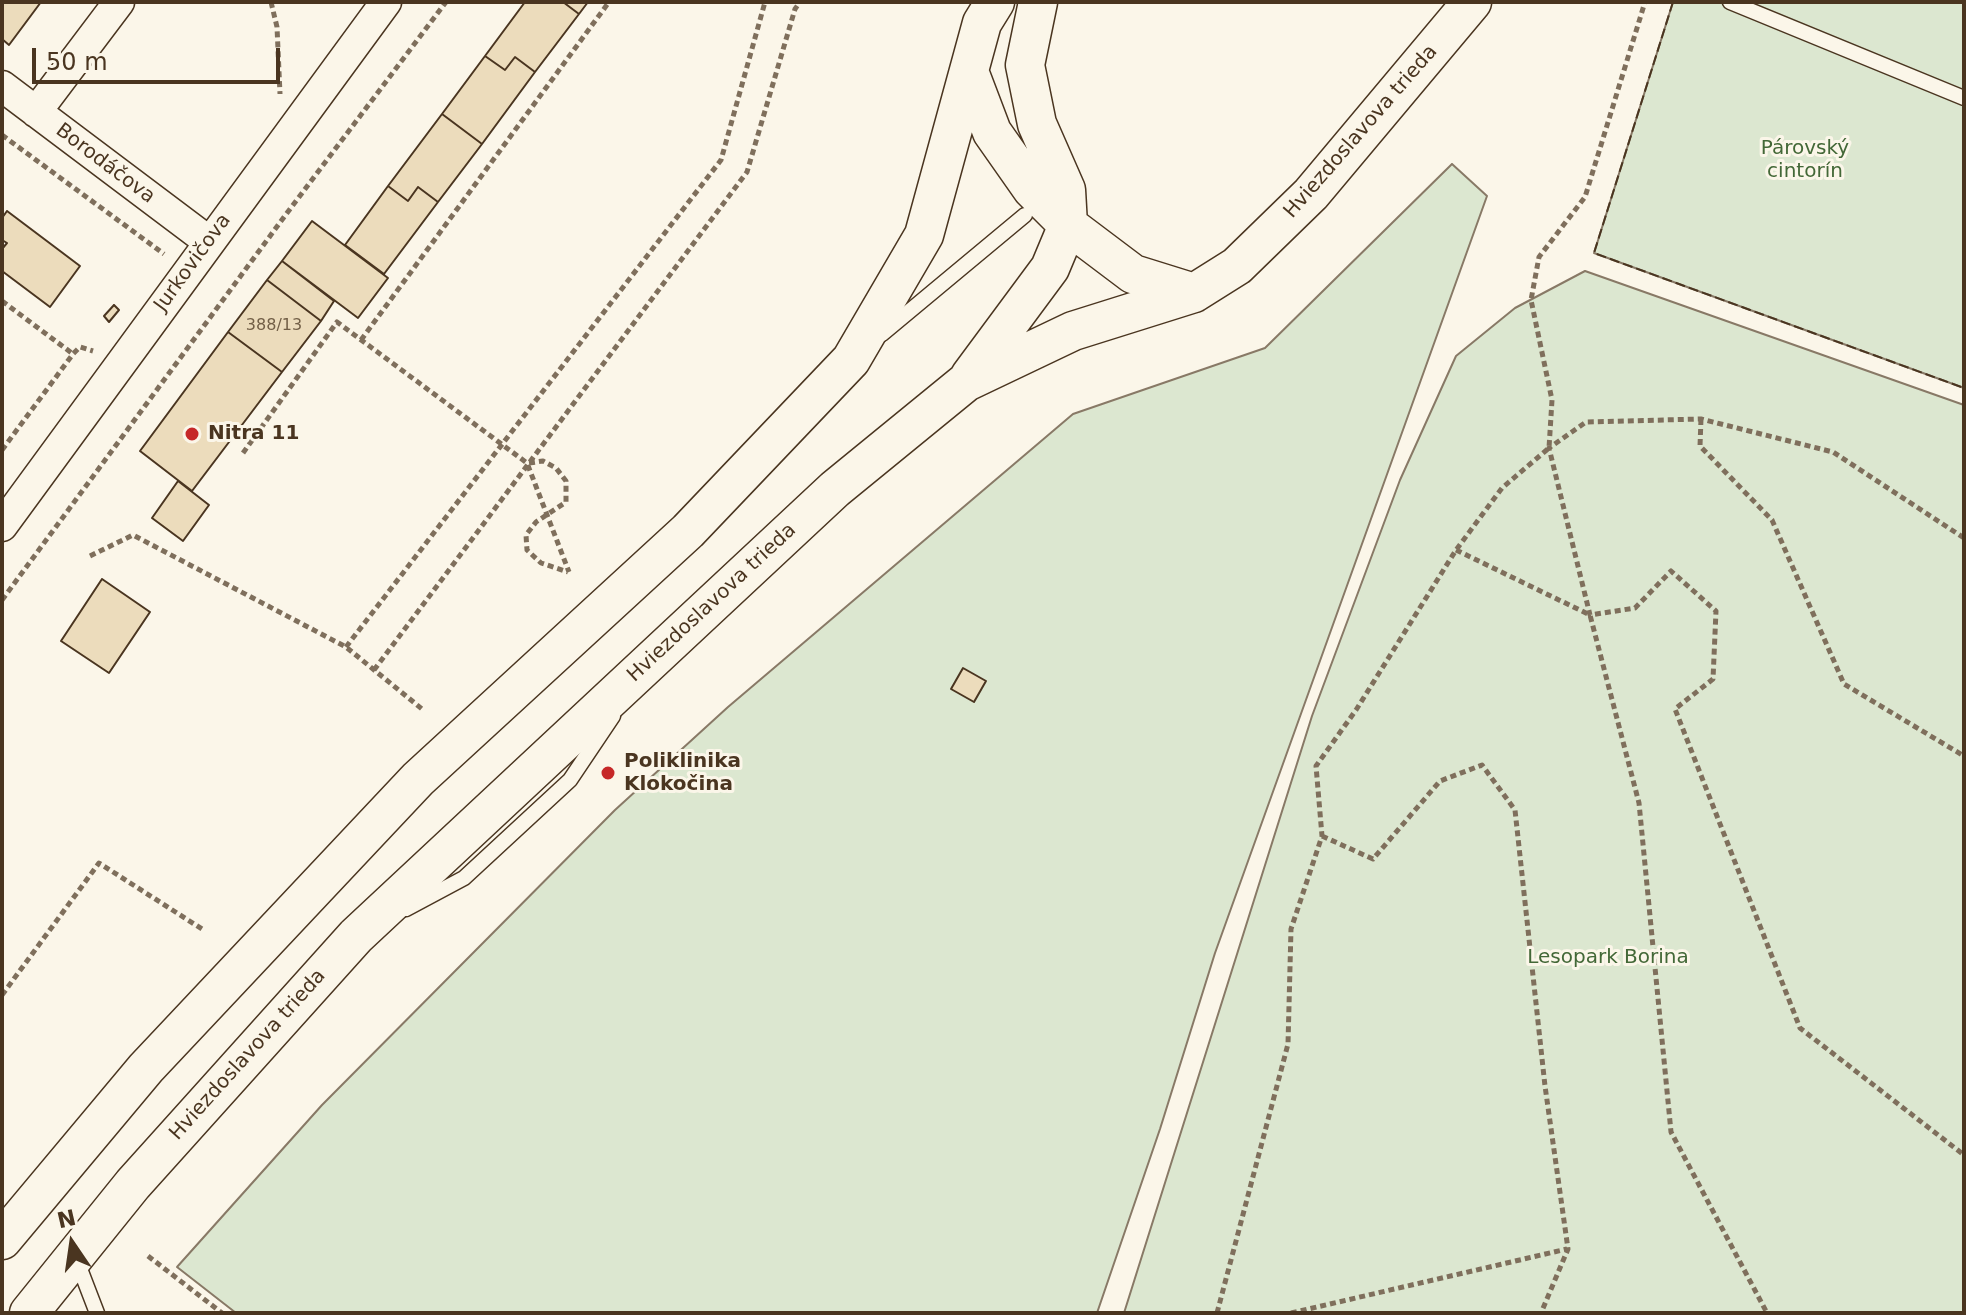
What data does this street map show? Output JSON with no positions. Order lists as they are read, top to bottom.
{
  "streets": {
    "street": ["Hviezdoslavova trieda", "Borodáčova", "Jurkovičova"]
  },
  "crossings": [
    ["Borodáčova", "Jurkovičova"]
  ],
  "parks": ["Párovský cintorín", "Lesopark Borina"],
  "places": ["Nitra 11", "Poliklinika Klokočina"],
  "house_numbers": ["388/13"],
  "scale_bar": "50 m",
  "north": "top"
}
